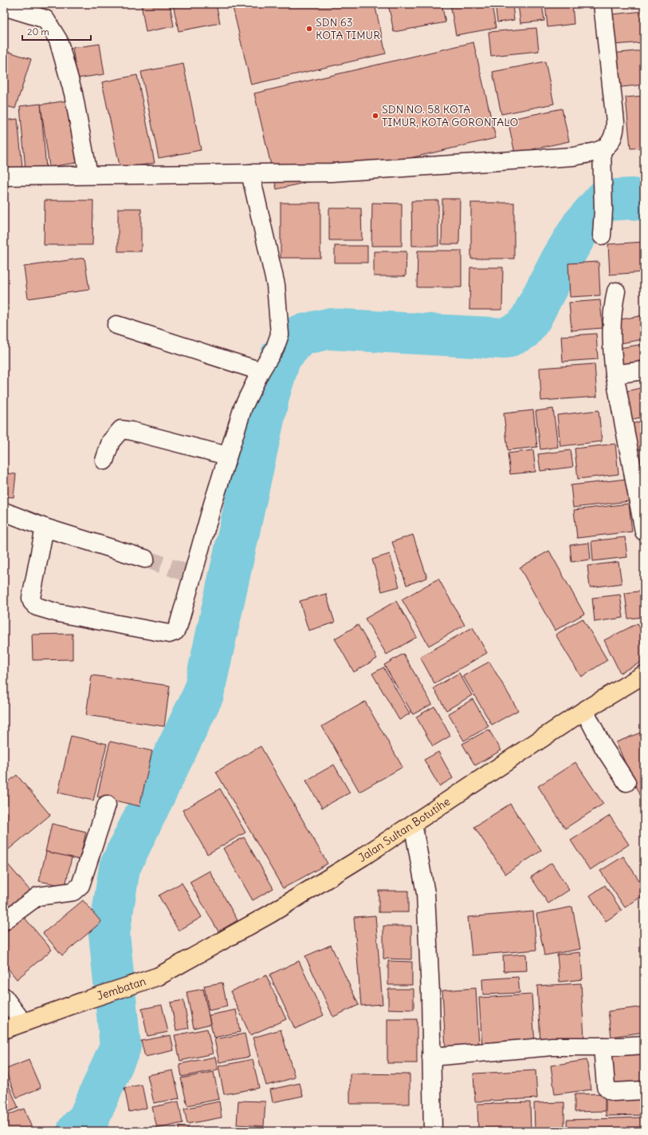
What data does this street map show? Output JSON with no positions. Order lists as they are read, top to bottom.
{
  "streets": {
    "main road": ["Jalan Sultan Botutihe", "Jembatan"]
  },
  "crossings": [
    ["Jalan Sultan Botutihe", "Jembatan"]
  ],
  "places": ["SDN 63 KOTA TIMUR", "SDN NO. 58 KOTA TIMUR, KOTA GORONTALO"],
  "scale_bar": "20 m"
}
